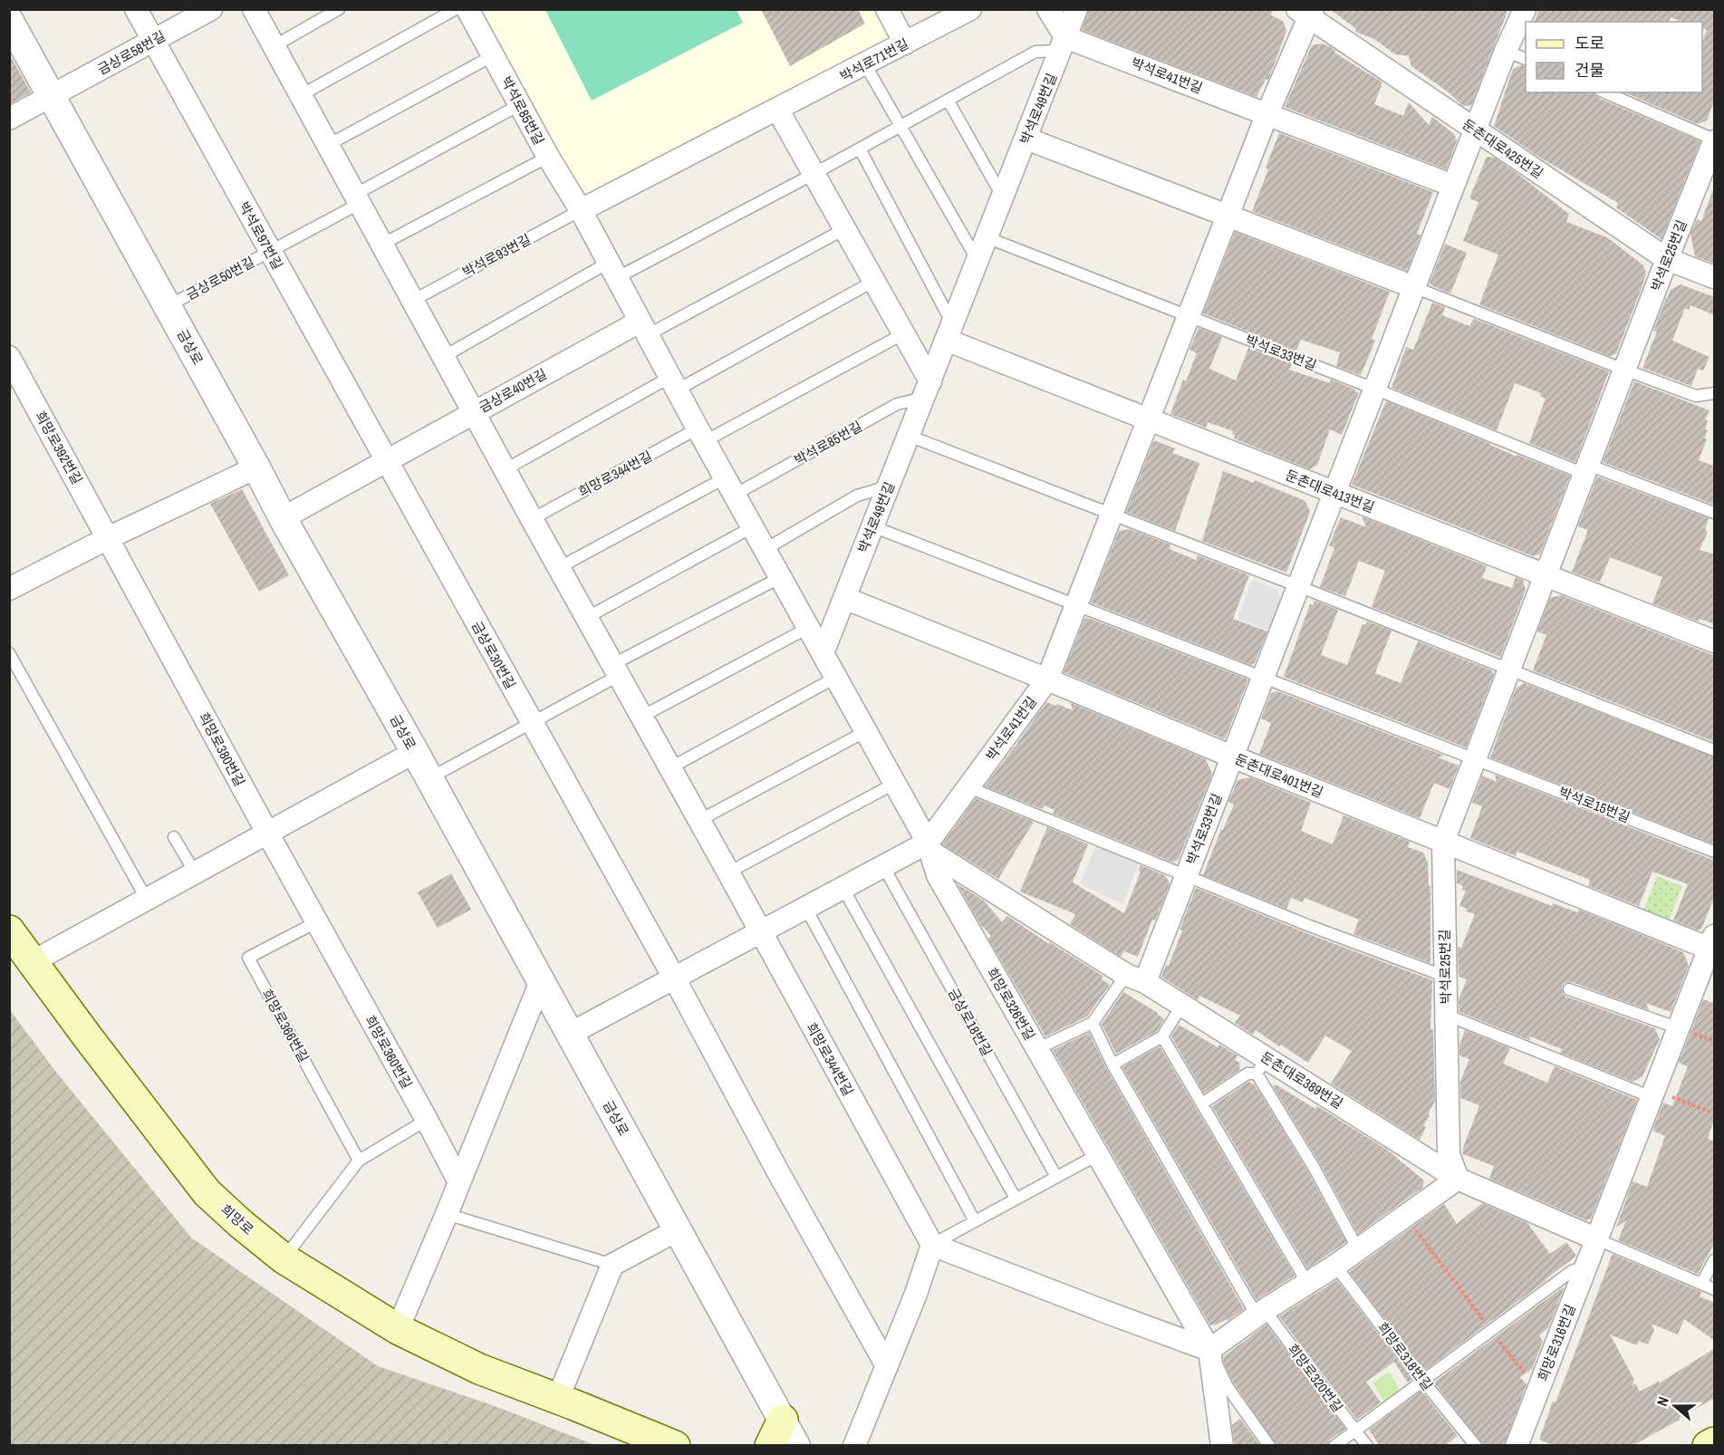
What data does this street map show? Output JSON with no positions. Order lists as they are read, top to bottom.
{
  "streets": {
    "main road": ["희망로"],
    "street": [
      "금상로58번길",
      "박석로71번길",
      "박석로41번길",
      "박석로49번길",
      "박석로85번길",
      "둔촌대로425번길",
      "박석로97번길",
      "박석로25번길",
      "금상로",
      "박석로33번길",
      "금상로40번길",
      "희망로392번길",
      "희망로344번길",
      "둔촌대로413번길",
      "금상로30번길",
      "희망로380번길",
      "둔촌대로401번길",
      "희망로326번길",
      "희망로360번길",
      "둔촌대로389번길",
      "희망로316번길"
    ],
    "lane": [
      "박석로93번길",
      "금상로50번길",
      "박석로15번길",
      "금상로18번길",
      "희망로366번길",
      "희망로318번길",
      "희망로320번길"
    ]
  },
  "crossings": [
    ["금상로58번길", "박석로97번길"],
    ["금상로58번길", "금상로"],
    ["박석로41번길", "박석로49번길"],
    ["박석로41번길", "둔촌대로425번길"],
    ["박석로41번길", "박석로33번길"],
    ["박석로41번길", "둔촌대로413번길"],
    ["박석로41번길", "둔촌대로401번길"],
    ["박석로41번길", "희망로326번길"],
    ["박석로41번길", "둔촌대로389번길"],
    ["박석로49번길", "박석로85번길"],
    ["박석로49번길", "둔촌대로413번길"],
    ["박석로49번길", "둔촌대로401번길"],
    ["박석로49번길", "희망로326번길"],
    ["박석로85번길", "박석로93번길"],
    ["박석로85번길", "금상로40번길"],
    ["박석로85번길", "희망로344번길"],
    ["박석로85번길", "희망로326번길"],
    ["둔촌대로425번길", "박석로25번길"],
    ["둔촌대로425번길", "박석로33번길"],
    ["박석로97번길", "금상로50번길"],
    ["박석로97번길", "금상로40번길"],
    ["박석로97번길", "금상로30번길"],
    ["박석로25번길", "둔촌대로413번길"],
    ["박석로25번길", "둔촌대로401번길"],
    ["박석로25번길", "박석로15번길"],
    ["박석로25번길", "둔촌대로389번길"],
    ["금상로50번길", "금상로"],
    ["금상로", "금상로40번길"],
    ["박석로33번길", "둔촌대로413번길"],
    ["박석로33번길", "둔촌대로401번길"],
    ["박석로33번길", "둔촌대로389번길"],
    ["금상로40번길", "희망로344번길"],
    ["금상로40번길", "금상로30번길"],
    ["희망로392번길", "희망로380번길"],
    ["희망로380번길", "희망로366번길"],
    ["희망로380번길", "희망로360번길"],
    ["희망로326번길", "둔촌대로389번길"],
    ["희망로366번길", "희망로360번길"],
    ["둔촌대로389번길", "희망로316번길"]
  ],
  "legend": ["도로", "건물"],
  "north": "left"
}
